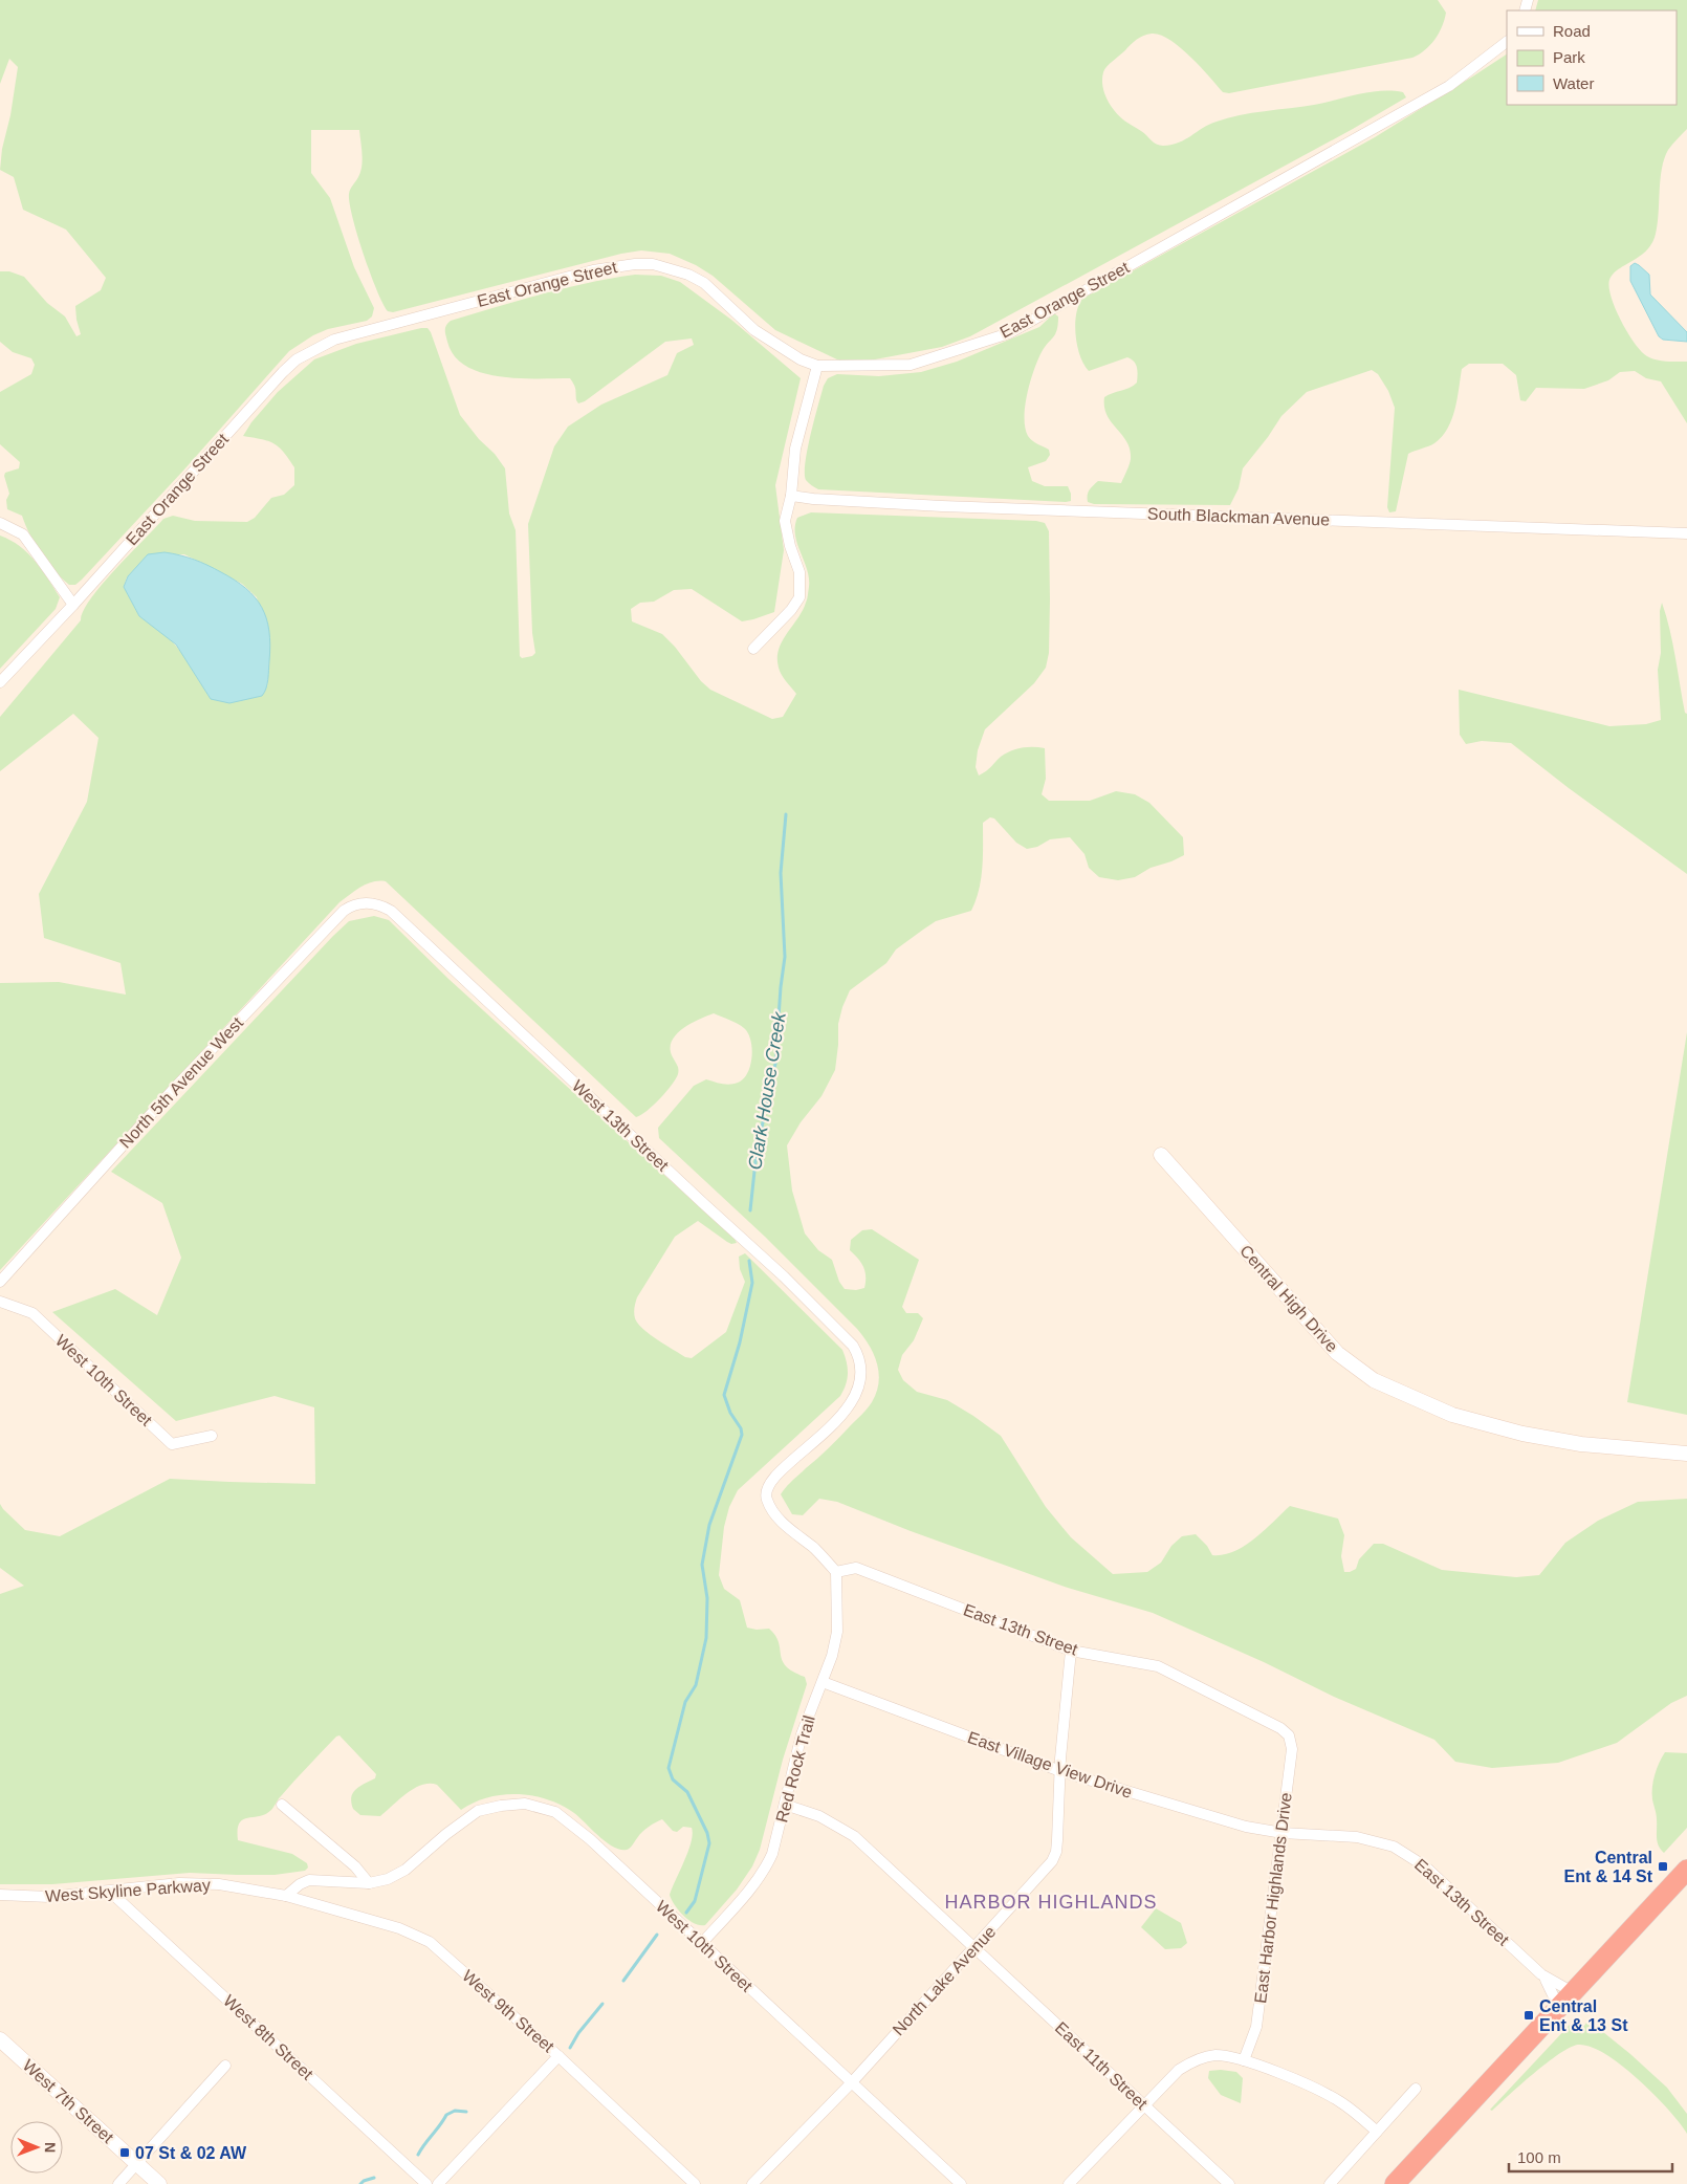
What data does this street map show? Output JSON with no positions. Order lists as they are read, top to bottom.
{
  "streets": {
    "street": [
      "East Orange Street",
      "South Blackman Avenue",
      "North 5th Avenue West",
      "West 13th Street",
      "Central High Drive",
      "West 10th Street",
      "East 13th Street",
      "East Village View Drive",
      "Red Rock Trail",
      "West Skyline Parkway",
      "East Harbor Highlands Drive",
      "North Lake Avenue",
      "West 9th Street",
      "West 8th Street",
      "East 11th Street",
      "West 7th Street"
    ]
  },
  "crossings": [
    ["North 5th Avenue West", "West 13th Street"],
    ["West 13th Street", "East 13th Street"],
    ["West 13th Street", "Red Rock Trail"],
    ["West 10th Street", "Red Rock Trail"],
    ["West 10th Street", "North Lake Avenue"],
    ["East 13th Street", "East Village View Drive"],
    ["East 13th Street", "Red Rock Trail"],
    ["East 13th Street", "East Harbor Highlands Drive"],
    ["East 13th Street", "North Lake Avenue"],
    ["East Village View Drive", "Red Rock Trail"],
    ["East Village View Drive", "East Harbor Highlands Drive"],
    ["East Village View Drive", "North Lake Avenue"],
    ["Red Rock Trail", "East 11th Street"],
    ["West Skyline Parkway", "West 9th Street"],
    ["West Skyline Parkway", "West 8th Street"],
    ["North Lake Avenue", "East 11th Street"]
  ],
  "districts": ["HARBOR HIGHLANDS"],
  "water": ["Clark House Creek"],
  "places": {
    "transit": ["Central Ent & 14 St", "Central Ent & 13 St", "07 St & 02 AW"]
  },
  "legend": ["Road", "Park", "Water"],
  "scale_bar": "100 m",
  "north": "right"
}
